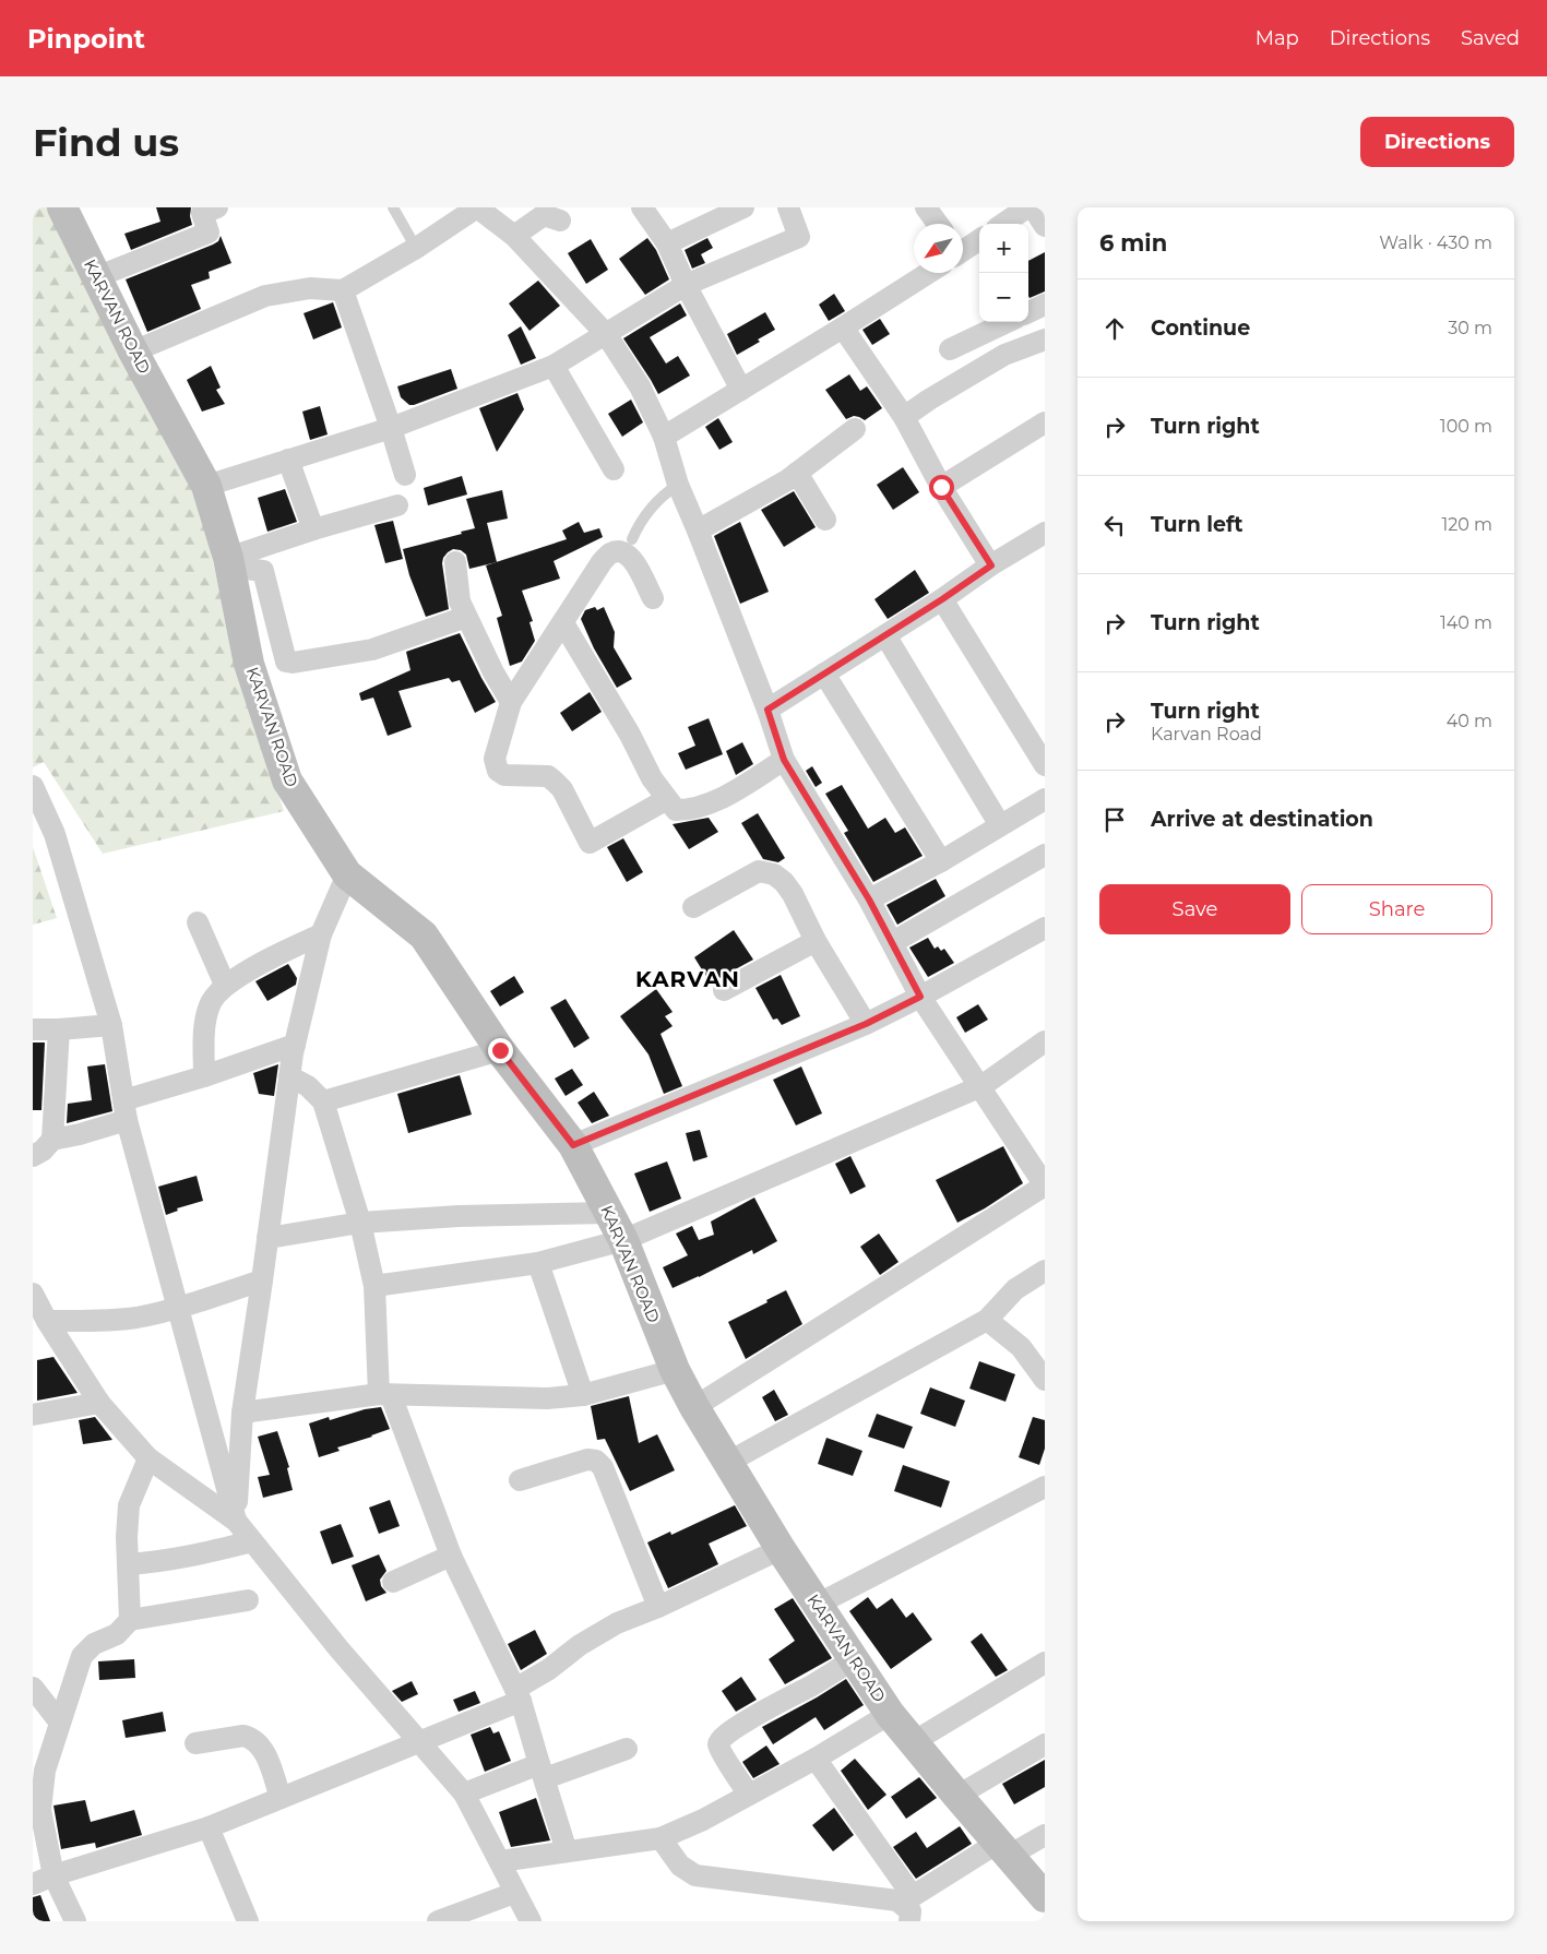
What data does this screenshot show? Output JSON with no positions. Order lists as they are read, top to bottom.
{
  "streets": {
    "street": ["KARVAN ROAD"]
  },
  "districts": ["KARVAN"],
  "north": "bottom left",
  "page": {
    "header": "Pinpoint",
    "nav": ["Map", "Directions", "Saved"],
    "buttons": [
      "Directions",
      ["Save", "Share"]
    ],
    "title": "Find us",
    "heading": ["6 min", "Walk · 430 m"],
    "map_buttons": ["+", "−"],
    "list": [
      ["Continue", "30 m"],
      ["Turn right", "100 m"],
      ["Turn left", "120 m"],
      ["Turn right", "140 m"],
      ["Turn right", "Karvan Road", "40 m"],
      "Arrive at destination"
    ]
  }
}
